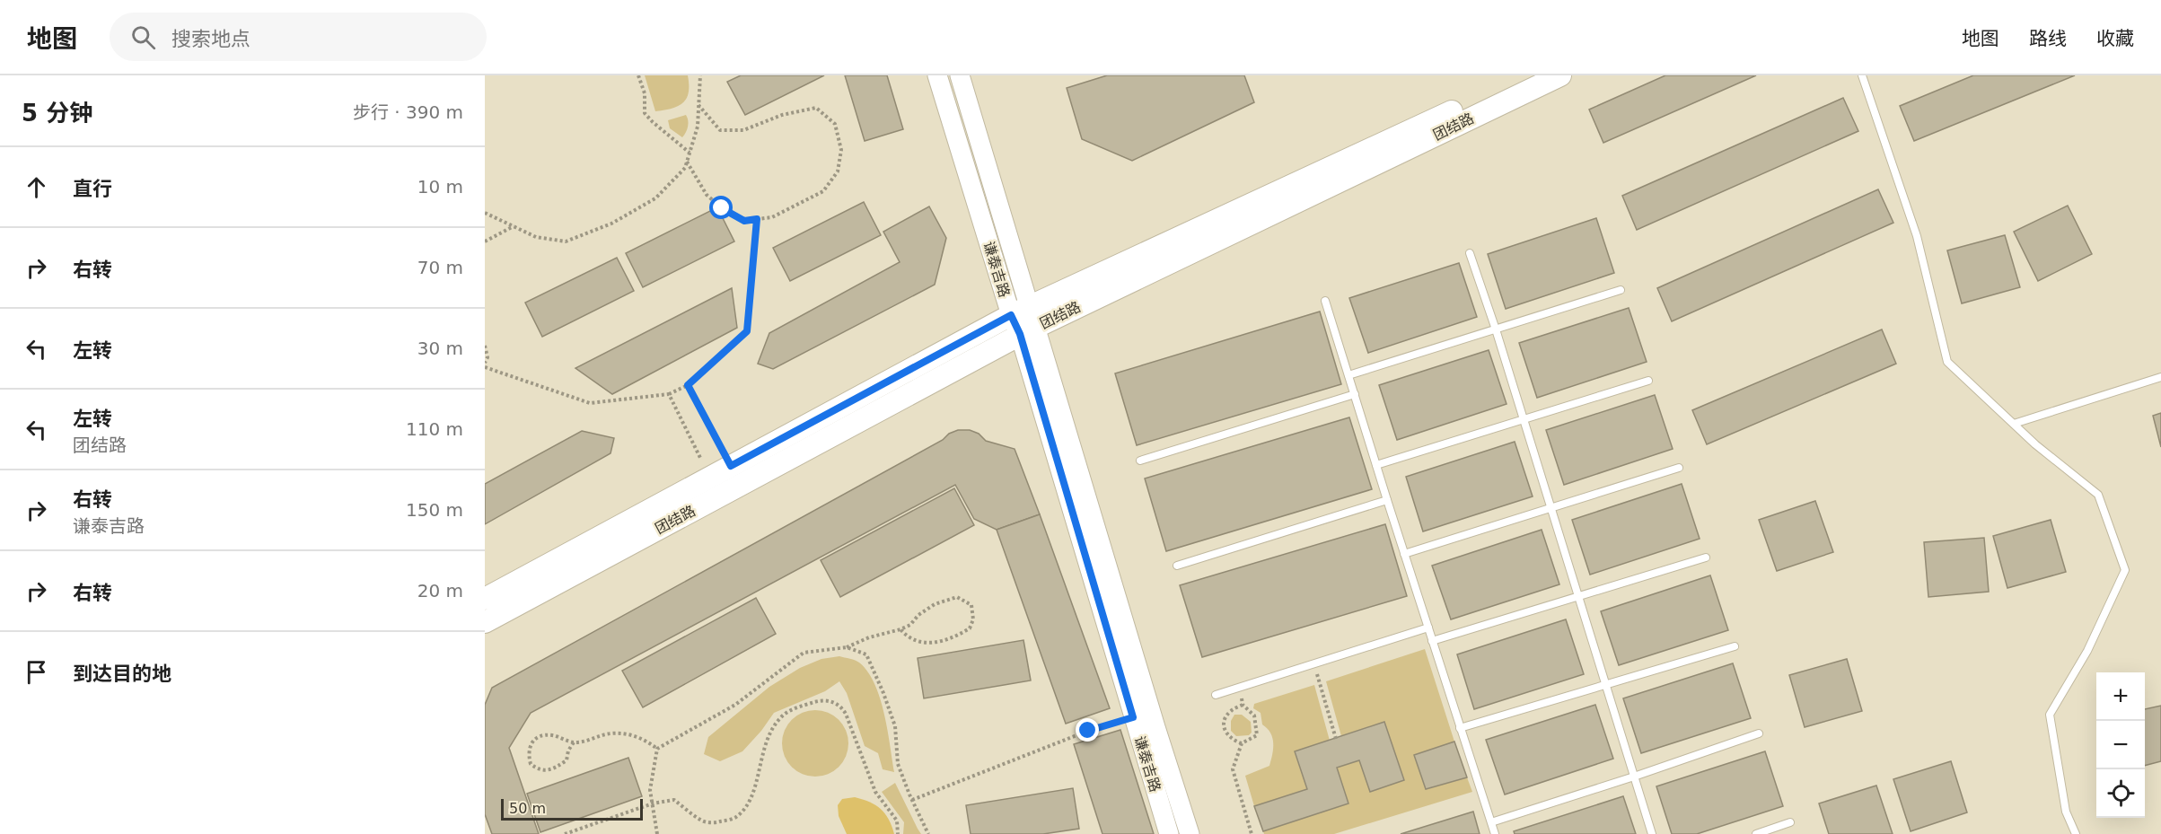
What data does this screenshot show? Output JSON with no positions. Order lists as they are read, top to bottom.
{
  "streets": {
    "main road": ["团结路"],
    "street": ["谦泰吉路"]
  },
  "crossings": [
    ["团结路", "谦泰吉路"]
  ],
  "scale_bar": "50 m",
  "page": {
    "header": "地图",
    "search": "搜索地点",
    "nav": ["地图", "路线", "收藏"],
    "heading": ["5 分钟", "步行 · 390 m"],
    "list": [
      ["直行", "10 m"],
      ["右转", "70 m"],
      ["左转", "30 m"],
      ["左转", "团结路", "110 m"],
      ["右转", "谦泰吉路", "150 m"],
      ["右转", "20 m"],
      "到达目的地"
    ],
    "map_buttons": ["+", "−"],
    "scale": "50 m"
  }
}
